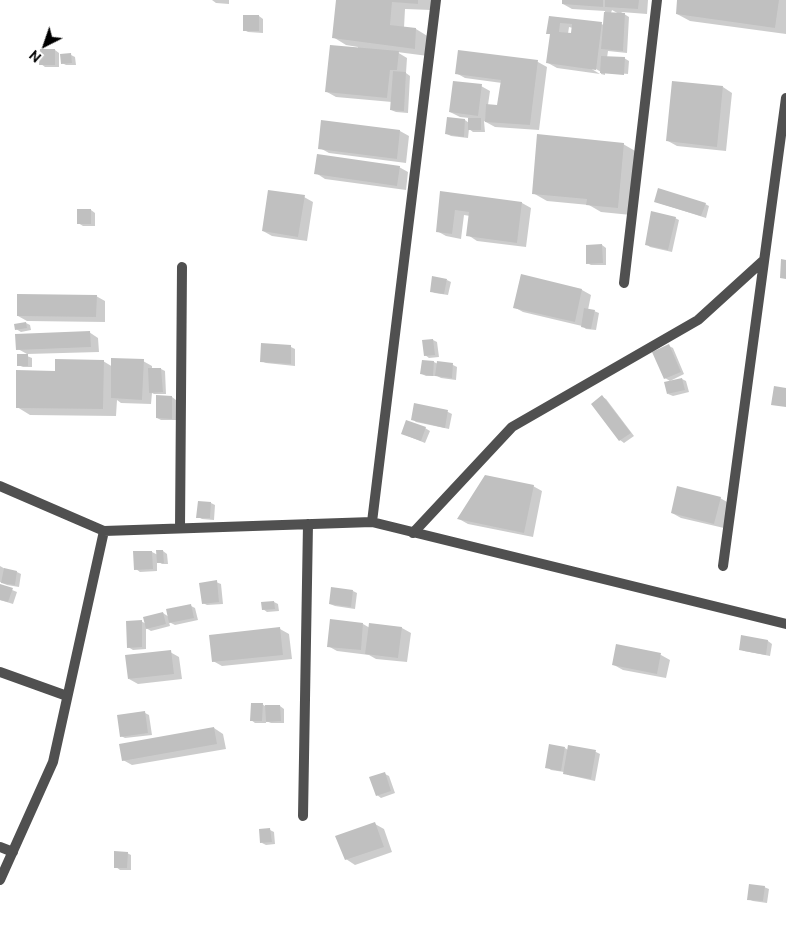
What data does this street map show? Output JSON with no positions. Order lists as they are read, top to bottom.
{
  "north": "bottom left"
}
